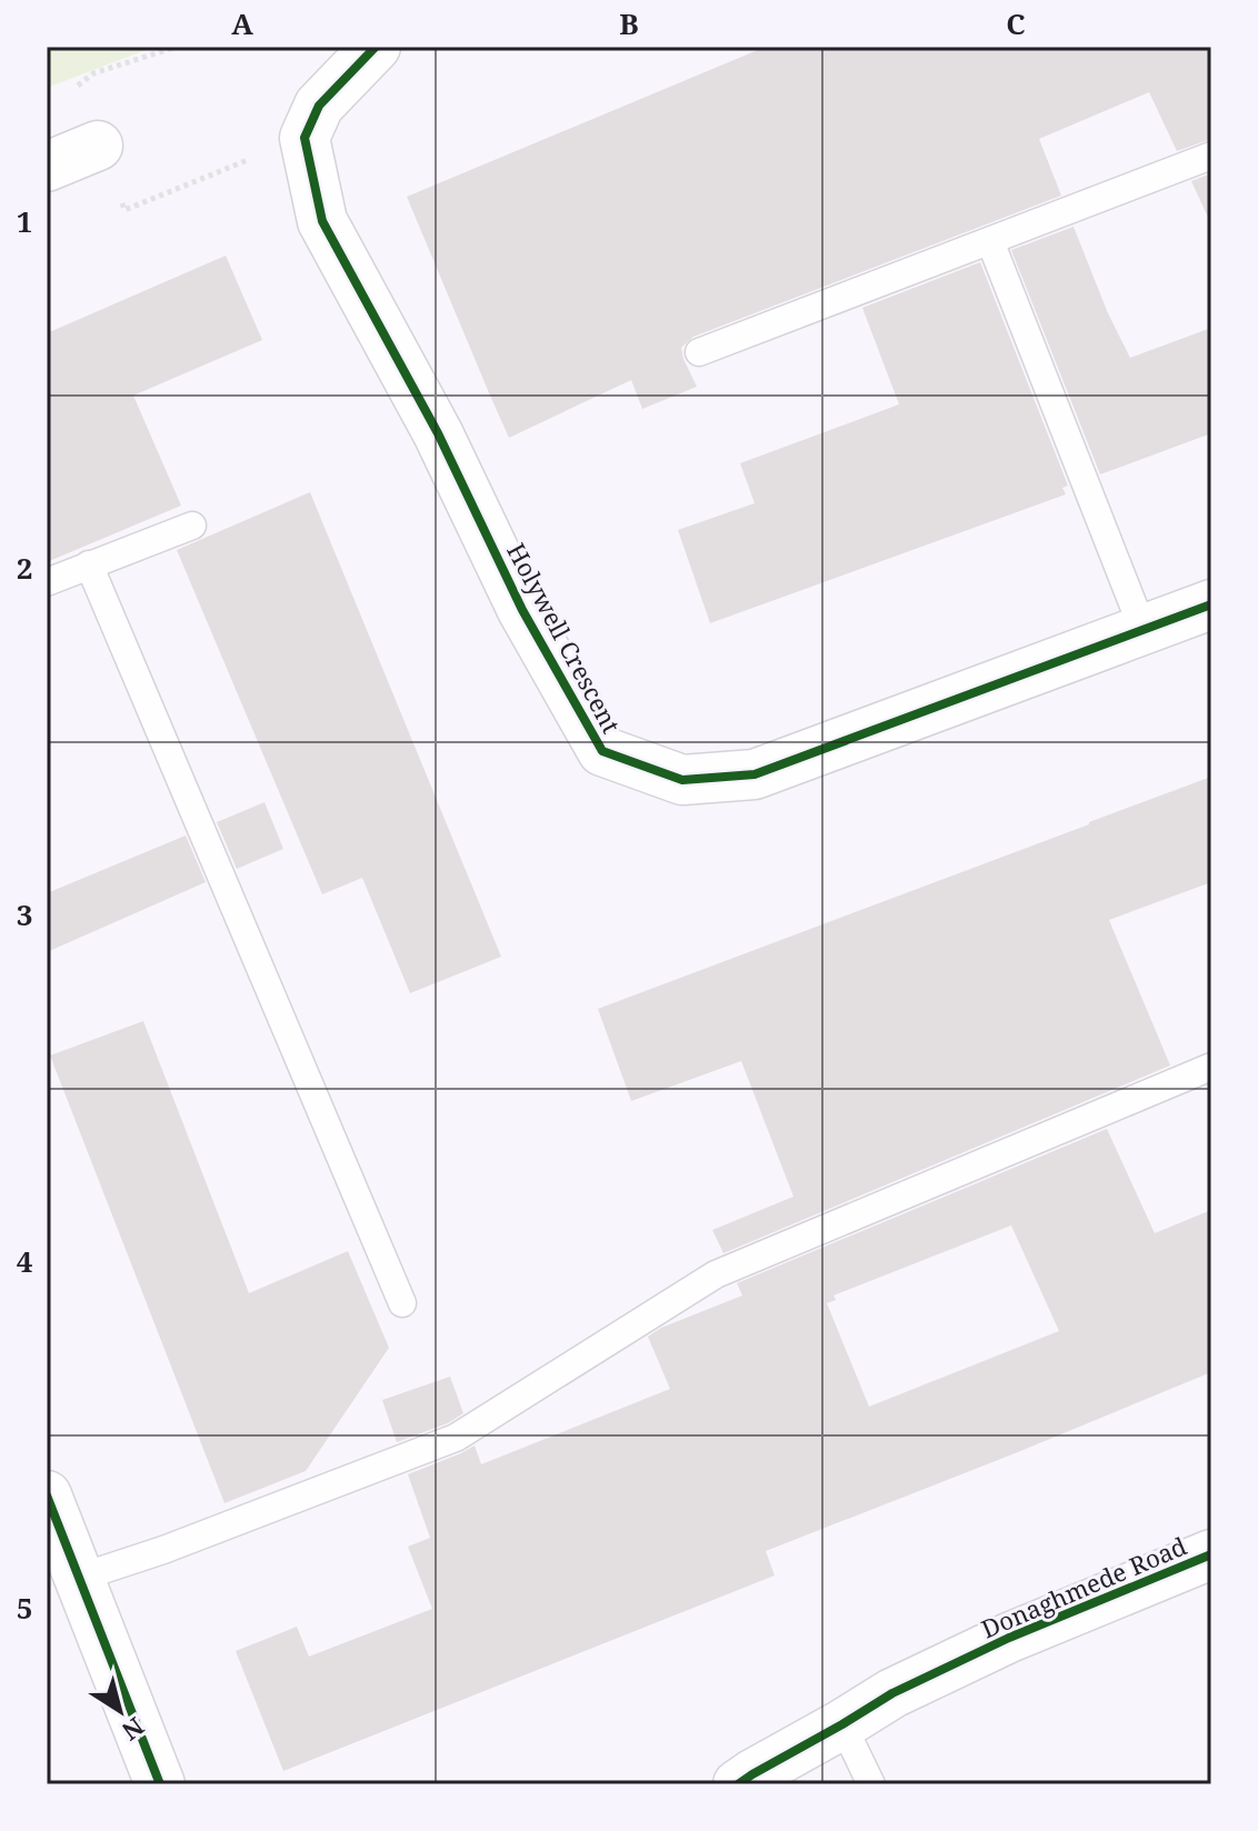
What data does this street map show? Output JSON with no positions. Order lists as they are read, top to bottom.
{
  "streets": {
    "street": ["Holywell Crescent", "Donaghmede Road"]
  },
  "north": "bottom right",
  "grid": {
    "columns": ["A", "B", "C"],
    "rows": [
      "1",
      "2",
      "3",
      "4",
      "5"
    ]
  }
}
